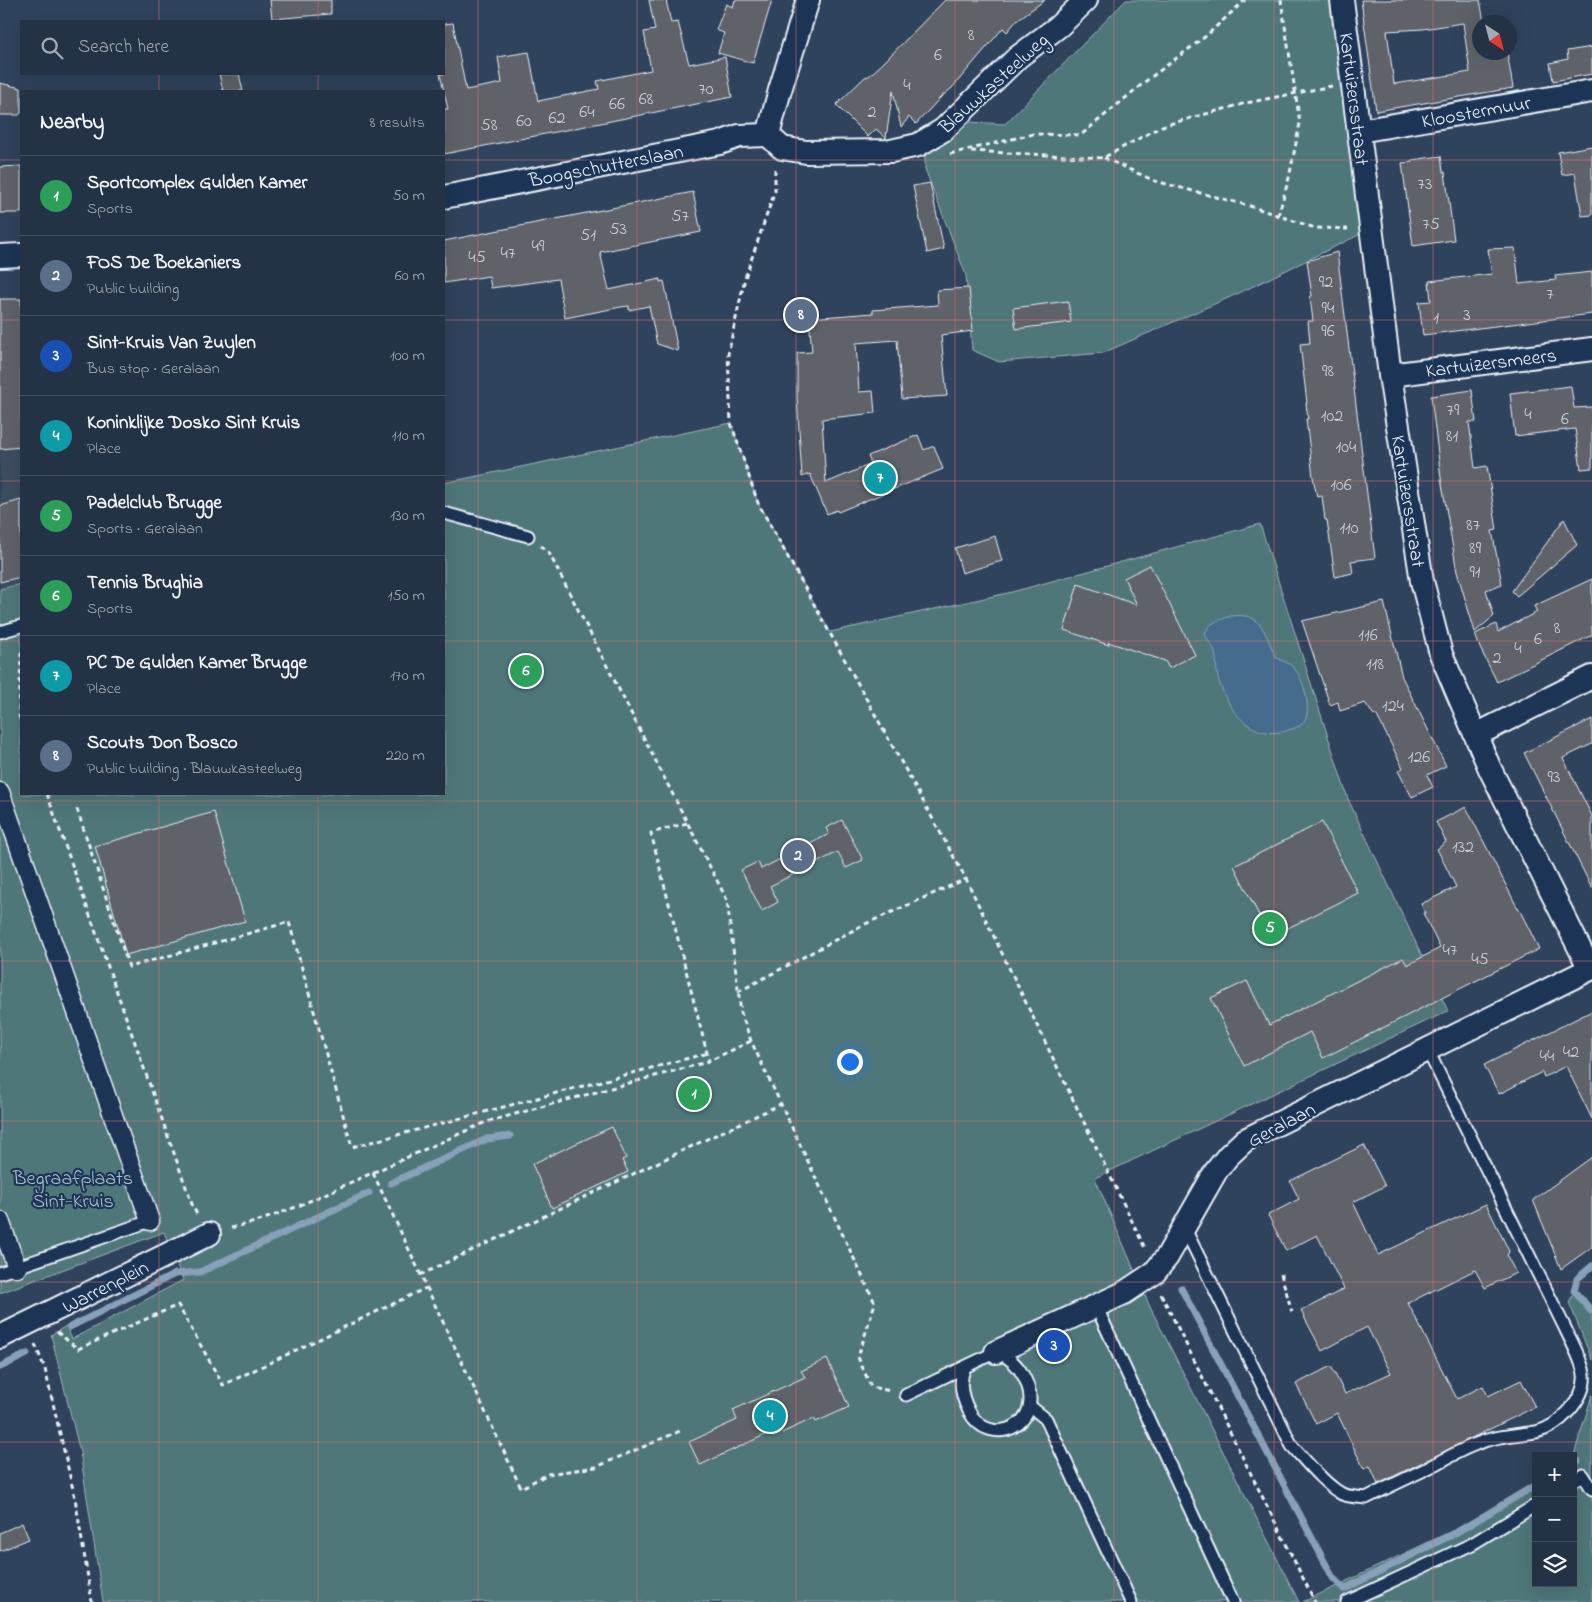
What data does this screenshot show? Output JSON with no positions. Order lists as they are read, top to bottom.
{
  "streets": {
    "street": [
      "Blauwkasteelweg",
      "Kartuizersstraat",
      "Kloostermuur",
      "Boogschutterslaan",
      "Kartuizersmeers",
      "Geralaan",
      "Warrenplein"
    ]
  },
  "crossings": [
    ["Blauwkasteelweg", "Boogschutterslaan"],
    ["Kartuizersstraat", "Kloostermuur"],
    ["Kartuizersstraat", "Kartuizersmeers"],
    ["Kartuizersstraat", "Geralaan"]
  ],
  "parks": ["Begraafplaats Sint-Kruis"],
  "house_numbers": [
    "8",
    "6",
    "4",
    "70",
    "68",
    "66",
    "64",
    "2",
    "62",
    "60",
    "58",
    "73",
    "57",
    "75",
    "53",
    "51",
    "49",
    "47",
    "45",
    "92",
    "7",
    "94",
    "3",
    "1",
    "96",
    "98",
    "79",
    "4",
    "102",
    "6",
    "81",
    "104",
    "106",
    "87",
    "110",
    "89",
    "91",
    "8",
    "116",
    "6",
    "4",
    "2",
    "118",
    "124",
    "126",
    "93",
    "132",
    "47",
    "45",
    "42",
    "44"
  ],
  "north": "bottom right",
  "page": {
    "search": "Search here",
    "heading": ["Nearby", "8 results"],
    "list": [
      {
        "mark": "1",
        "name": "Sportcomplex Gulden Kamer",
        "note": "Sports",
        "value": "50 m"
      },
      {
        "mark": "2",
        "name": "FOS De Boekaniers",
        "note": "Public building",
        "value": "60 m"
      },
      {
        "mark": "3",
        "name": "Sint-Kruis Van Zuylen",
        "note": "Bus stop · Geralaan",
        "value": "100 m"
      },
      {
        "mark": "4",
        "name": "Koninklijke Dosko Sint Kruis",
        "note": "Place",
        "value": "110 m"
      },
      {
        "mark": "5",
        "name": "Padelclub Brugge",
        "note": "Sports · Geralaan",
        "value": "130 m"
      },
      {
        "mark": "6",
        "name": "Tennis Brughia",
        "note": "Sports",
        "value": "150 m"
      },
      {
        "mark": "7",
        "name": "PC De Gulden Kamer Brugge",
        "note": "Place",
        "value": "170 m"
      },
      {
        "mark": "8",
        "name": "Scouts Don Bosco",
        "note": "Public building · Blauwkasteelweg",
        "value": "220 m"
      }
    ],
    "pins": [
      "8",
      "7",
      "6",
      "2",
      "5",
      "1",
      "3",
      "4"
    ],
    "map_buttons": ["+", "−"]
  }
}
